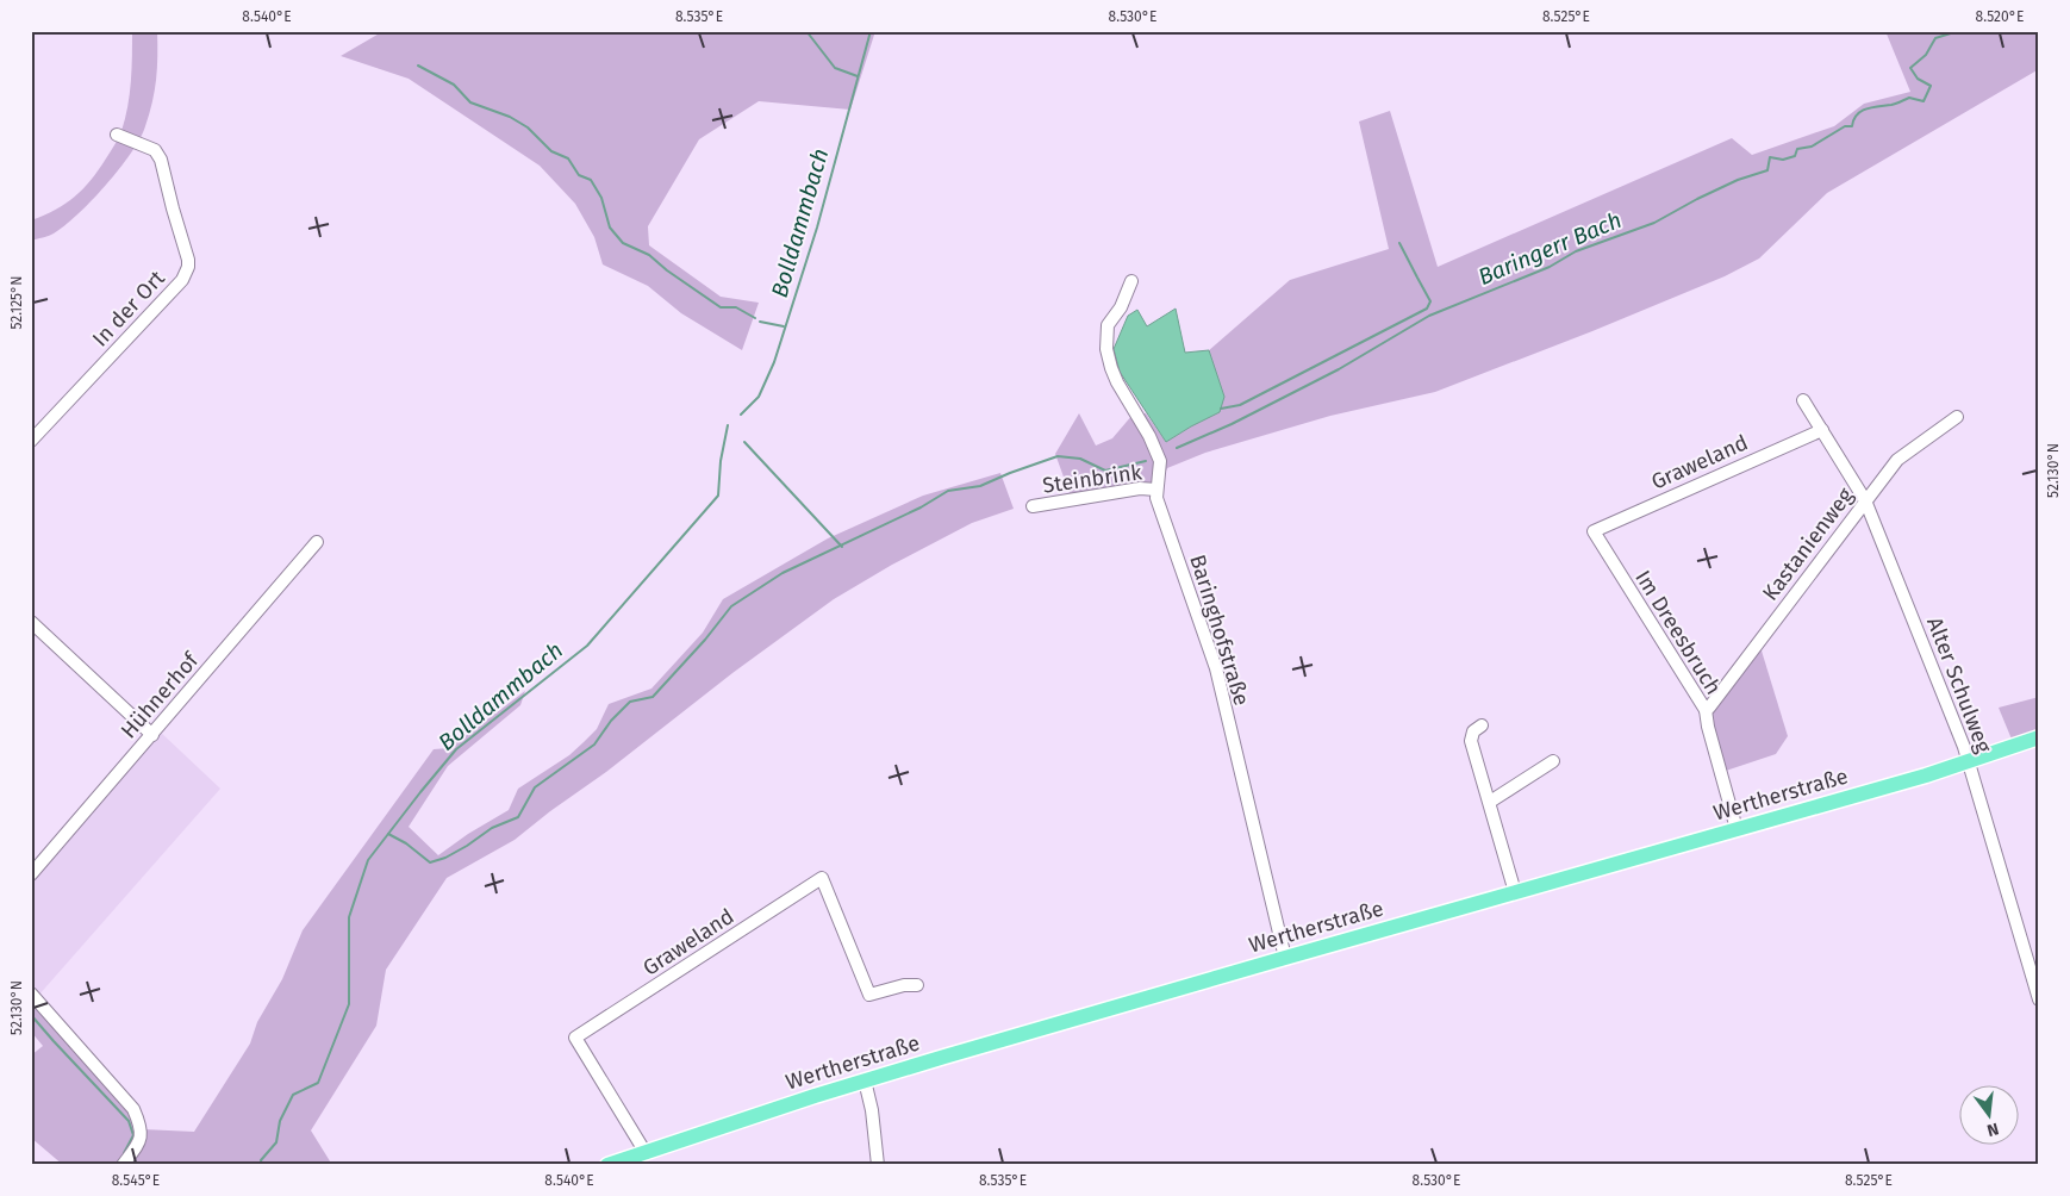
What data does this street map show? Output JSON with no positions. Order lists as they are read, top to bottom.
{
  "streets": {
    "main road": ["Wertherstraße"],
    "street": [
      "In der Ort",
      "Graweland",
      "Steinbrink",
      "Kastanienweg",
      "Baringhofstraße",
      "Im Dreesbruch",
      "Alter Schulweg",
      "Hühnerhof"
    ]
  },
  "crossings": [
    ["Graweland", "Im Dreesbruch"],
    ["Graweland", "Alter Schulweg"],
    ["Graweland", "Wertherstraße"],
    ["Steinbrink", "Baringhofstraße"],
    ["Kastanienweg", "Im Dreesbruch"],
    ["Kastanienweg", "Alter Schulweg"],
    ["Baringhofstraße", "Wertherstraße"],
    ["Im Dreesbruch", "Wertherstraße"],
    ["Alter Schulweg", "Wertherstraße"]
  ],
  "water": ["Bolldammbach", "Baringerr Bach"],
  "north": "bottom",
  "coordinates": [
    "8.540°E",
    "8.535°E",
    "8.530°E",
    "8.525°E",
    "8.520°E",
    "52.125°N",
    "52.130°N",
    "8.545°E"
  ]
}
